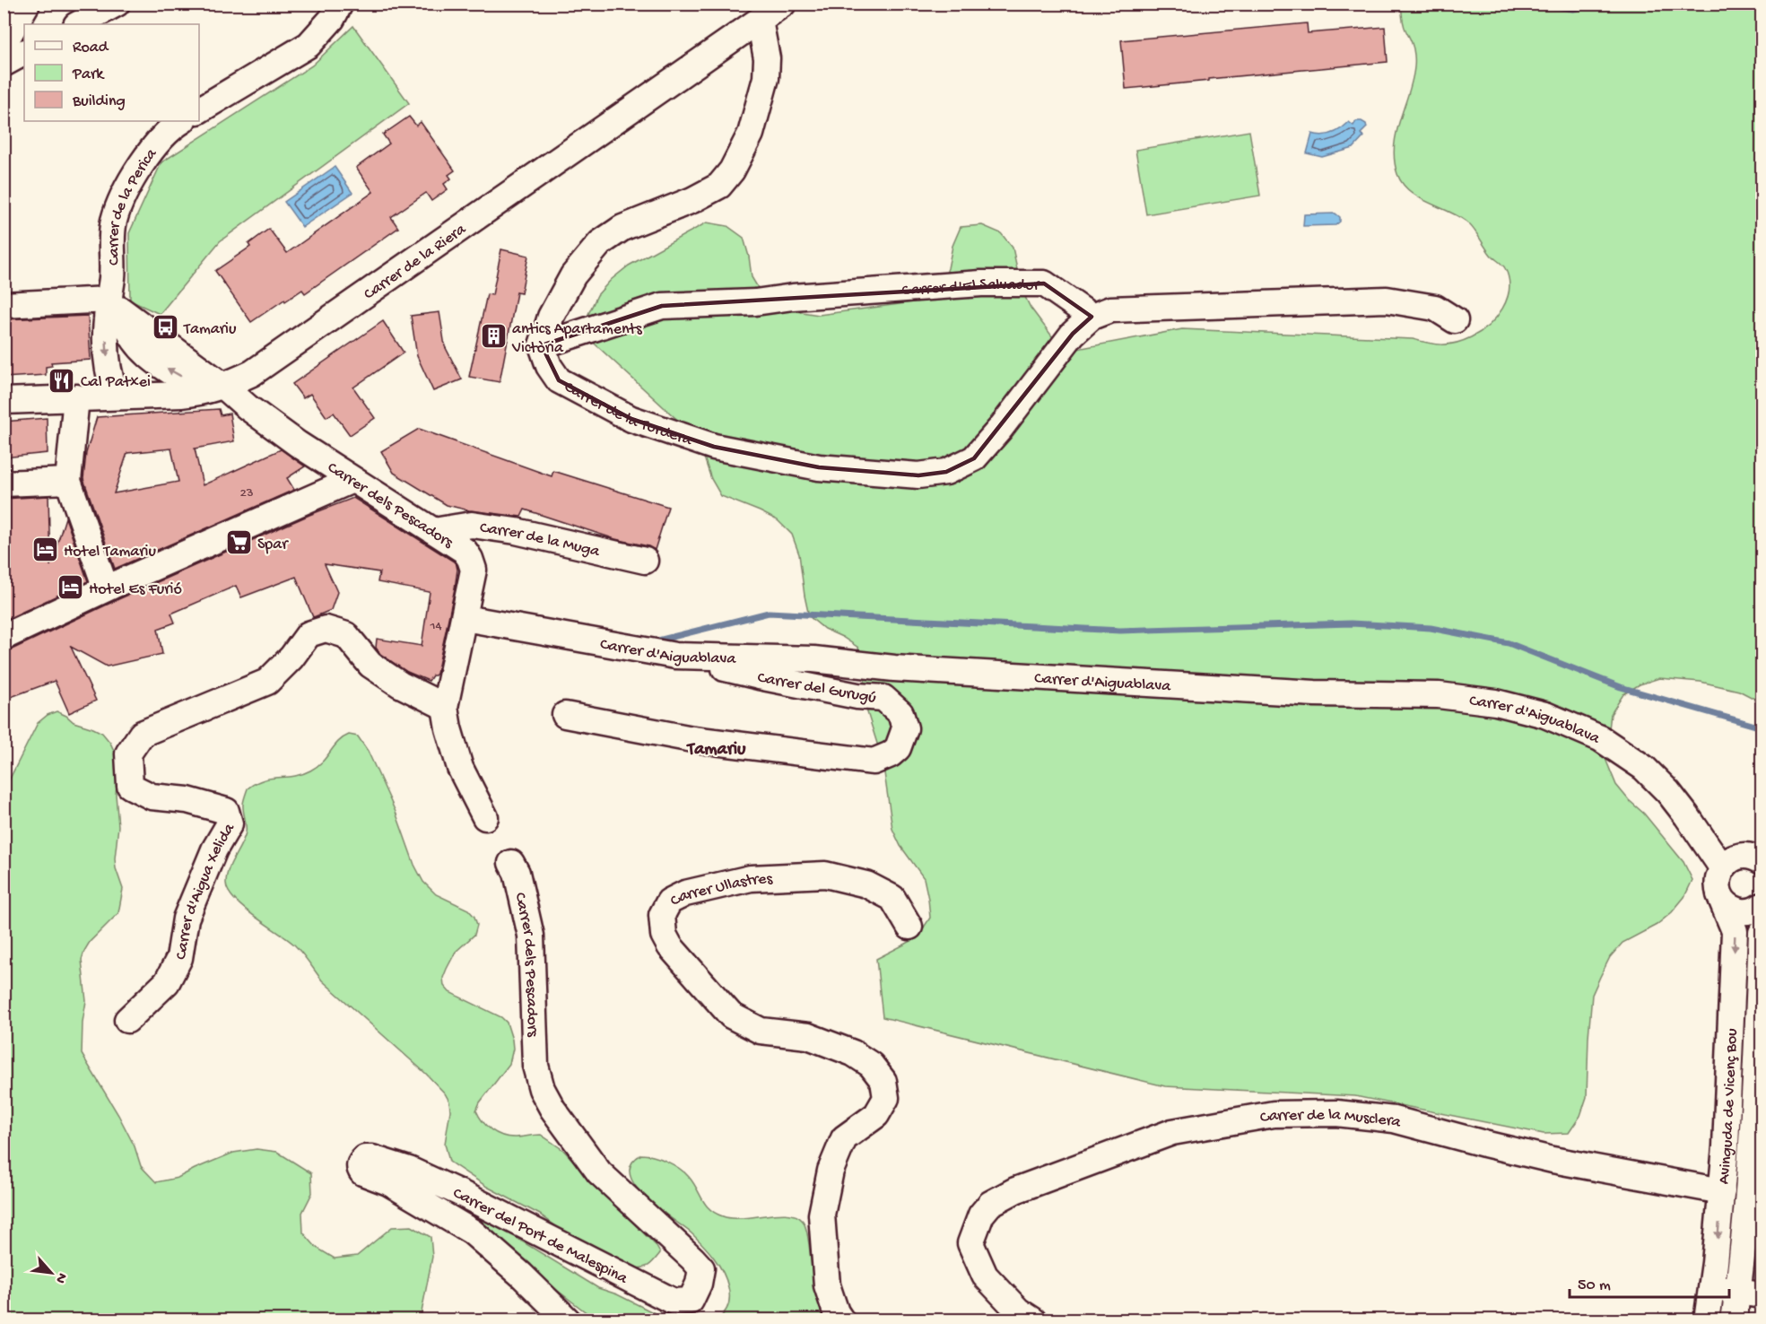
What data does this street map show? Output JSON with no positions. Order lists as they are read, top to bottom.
{
  "streets": {
    "street": [
      "Carrer de la Perica",
      "Carrer de la Riera",
      "Carrer d'El Salvador",
      "Carrer de la Tordera",
      "Carrer dels Pescadors",
      "Carrer de la Muga",
      "Carrer d'Aiguablava",
      "Carrer del Gurugú",
      "Carrer d'Aigua Xelida",
      "Carrer Ullastres",
      "Avinguda de Vicenç Bou",
      "Carrer de la Musclera",
      "Carrer del Port de Malespina"
    ]
  },
  "crossings": [
    ["Carrer de la Perica", "Carrer de la Riera"],
    ["Carrer de la Perica", "Carrer dels Pescadors"],
    ["Carrer de la Riera", "Carrer dels Pescadors"],
    ["Carrer d'El Salvador", "Carrer de la Tordera"],
    ["Carrer dels Pescadors", "Carrer de la Muga"],
    ["Carrer dels Pescadors", "Carrer d'Aiguablava"],
    ["Carrer dels Pescadors", "Carrer d'Aigua Xelida"],
    ["Carrer dels Pescadors", "Carrer del Port de Malespina"],
    ["Carrer d'Aiguablava", "Carrer del Gurugú"],
    ["Avinguda de Vicenç Bou", "Carrer de la Musclera"]
  ],
  "districts": ["Tamariu"],
  "places": {
    "bus stop": ["Tamariu"],
    "building": ["antics Apartaments Victòria"],
    "restaurant": ["Cal Patxei"],
    "supermarket": ["Spar"],
    "hotel": ["Hotel Tamariu", "Hotel Es Furió"]
  },
  "house_numbers": ["23", "14"],
  "legend": ["Road", "Park", "Building"],
  "scale_bar": "50 m",
  "north": "bottom right"
}
